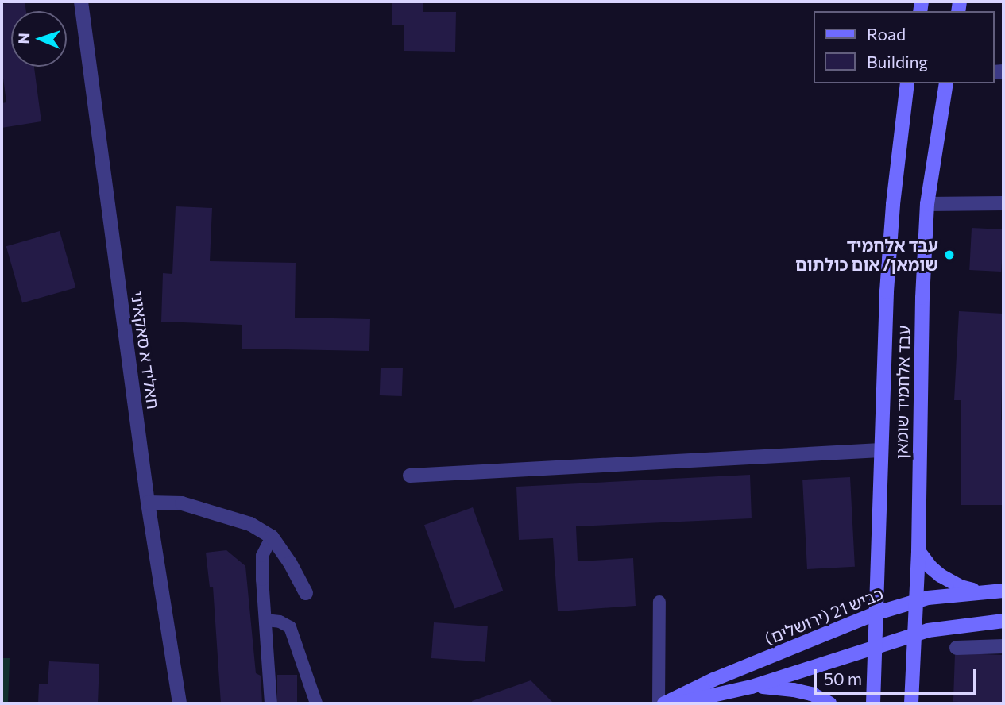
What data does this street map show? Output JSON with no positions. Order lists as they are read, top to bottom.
{
  "streets": {
    "main road": ["עבד אלחמיד שומאן", "כביש 21 (ירושלים)"],
    "street": ["חאליד א סאקאיני"]
  },
  "crossings": [
    ["עבד אלחמיד שומאן", "כביש 21 (ירושלים)"]
  ],
  "places": ["עבד אלחמיד שומאן/ אום כולתום"],
  "legend": ["Road", "Building"],
  "scale_bar": "50 m",
  "north": "left"
}
